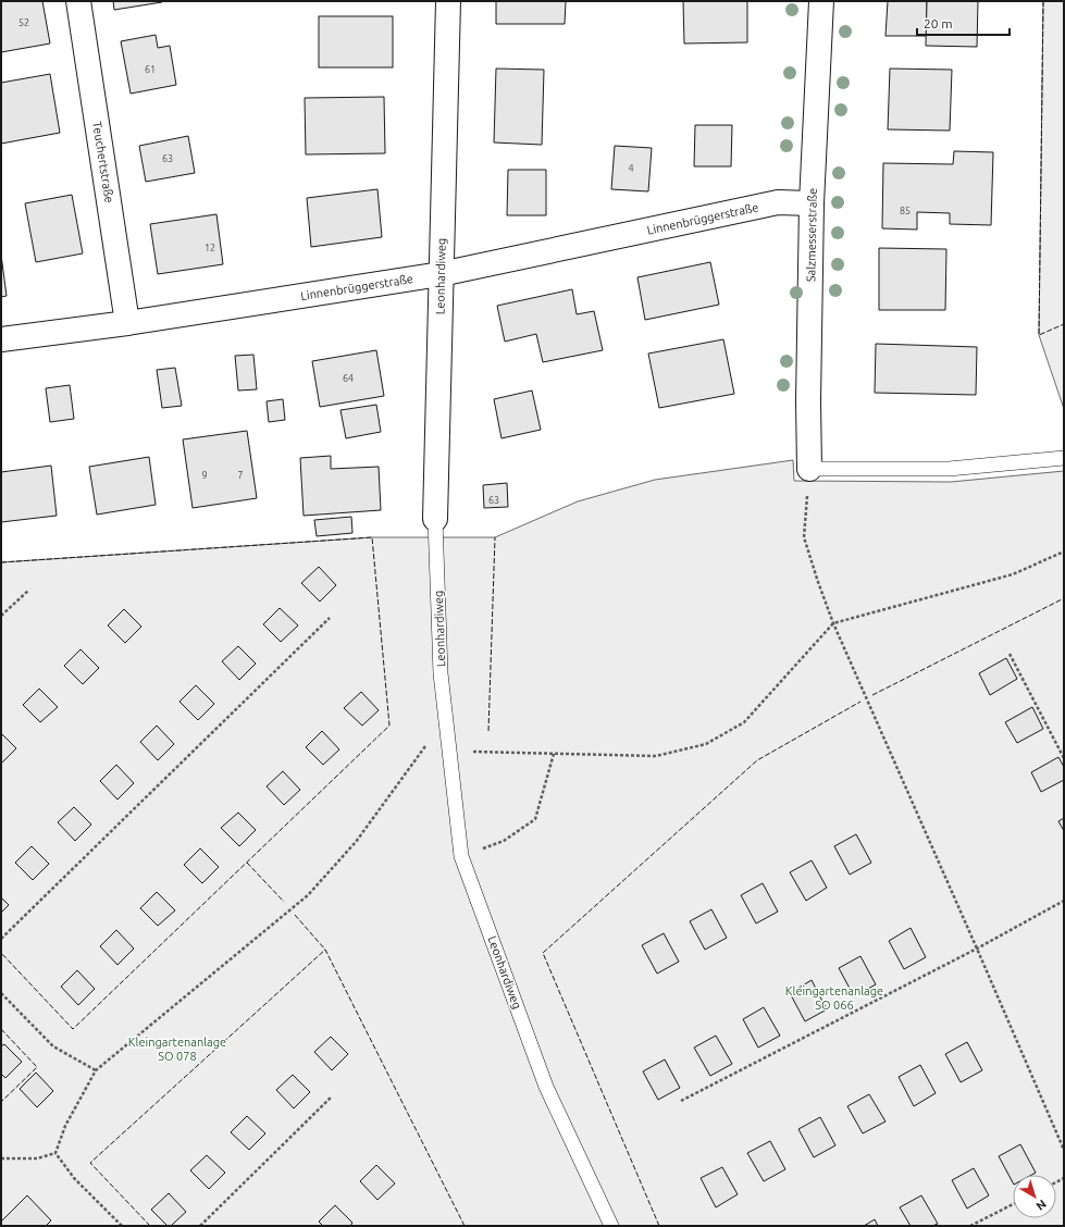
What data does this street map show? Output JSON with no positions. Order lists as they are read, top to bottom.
{
  "streets": {
    "street": [
      "Teuchertstraße",
      "Linnenbrüggerstraße",
      "Salzmesserstraße",
      "Leonhardiweg"
    ]
  },
  "crossings": [
    ["Teuchertstraße", "Linnenbrüggerstraße"],
    ["Linnenbrüggerstraße", "Salzmesserstraße"],
    ["Linnenbrüggerstraße", "Leonhardiweg"]
  ],
  "parks": ["Kleingartenanlage SO 066", "Kleingartenanlage SO 078"],
  "house_numbers": [
    "52",
    "61",
    "63",
    "4",
    "85",
    "12",
    "64",
    "9",
    "7",
    "63"
  ],
  "scale_bar": "20 m",
  "north": "bottom right"
}
